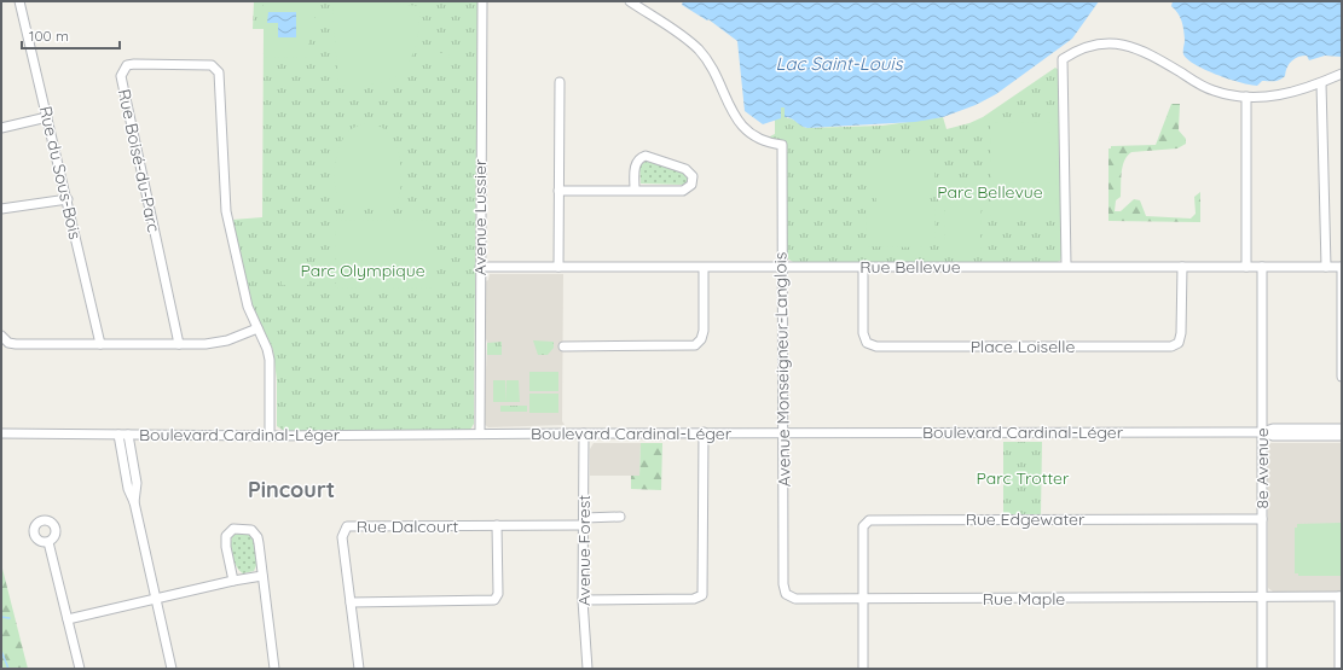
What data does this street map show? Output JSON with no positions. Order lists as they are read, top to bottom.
{
  "streets": {
    "street": [
      "Rue Boisé-du-Parc",
      "Rue du Sous-Bois",
      "Avenue Lussier",
      "Rue Bellevue",
      "Place Loiselle",
      "Avenue Monseigneur-Langlois",
      "Boulevard Cardinal-Léger",
      "8e Avenue",
      "Rue Edgewater",
      "Rue Dalcourt",
      "Avenue Forest",
      "Rue Maple"
    ]
  },
  "crossings": [
    ["Rue Boisé-du-Parc", "Boulevard Cardinal-Léger"],
    ["Avenue Lussier", "Rue Bellevue"],
    ["Avenue Lussier", "Boulevard Cardinal-Léger"],
    ["Rue Bellevue", "Place Loiselle"],
    ["Rue Bellevue", "Avenue Monseigneur-Langlois"],
    ["Rue Bellevue", "8e Avenue"],
    ["Avenue Monseigneur-Langlois", "Boulevard Cardinal-Léger"],
    ["Avenue Monseigneur-Langlois", "Rue Maple"],
    ["Boulevard Cardinal-Léger", "8e Avenue"],
    ["Boulevard Cardinal-Léger", "Avenue Forest"],
    ["8e Avenue", "Rue Edgewater"],
    ["8e Avenue", "Rue Maple"],
    ["Rue Edgewater", "Rue Maple"],
    ["Rue Dalcourt", "Avenue Forest"]
  ],
  "districts": ["Pincourt"],
  "water": ["Lac Saint-Louis"],
  "parks": ["Parc Bellevue", "Parc Olympique", "Parc Trotter"],
  "scale_bar": "100 m"
}
